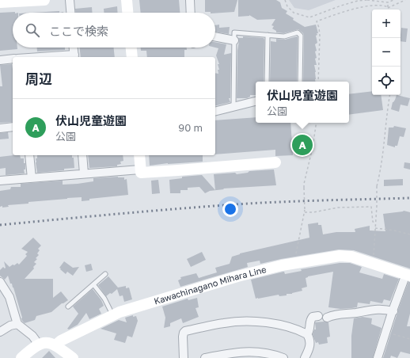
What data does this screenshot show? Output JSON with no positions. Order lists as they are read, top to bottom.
{
  "streets": {
    "main road": ["Kawachinagano Mihara Line"]
  },
  "page": {
    "map_buttons": ["+", "−"],
    "search": "ここで検索",
    "heading": "周辺",
    "popup": ["伏山児童遊園", "公園"],
    "list": [
      {
        "mark": "A",
        "name": "伏山児童遊園",
        "note": "公園",
        "value": "90 m"
      }
    ],
    "pins": "A"
  }
}
